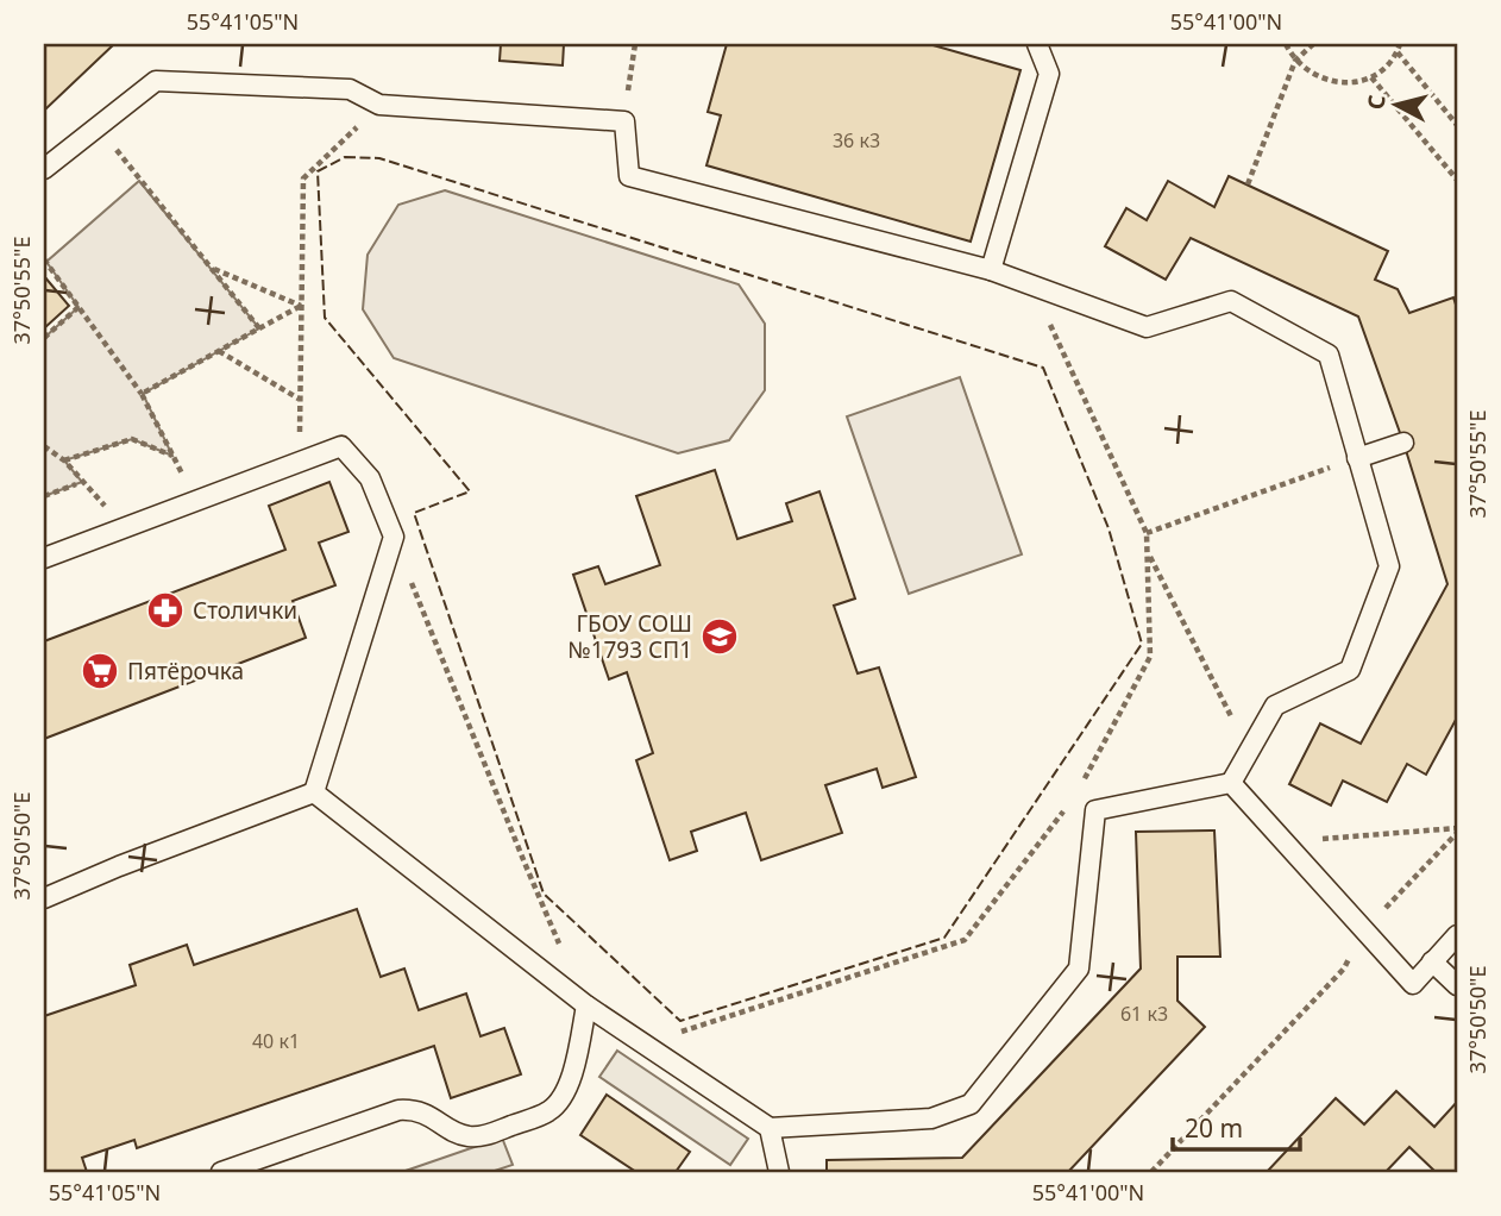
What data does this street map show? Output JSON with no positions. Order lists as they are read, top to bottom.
{
  "places": {
    "pharmacy": ["Столички"],
    "school or university": ["ГБОУ СОШ №1793 СП1"],
    "supermarket": ["Пятёрочка"]
  },
  "house_numbers": ["36 к3", "61 к3", "40 к1"],
  "scale_bar": "20 m",
  "north": "left",
  "coordinates": [
    "55°41'05\"N",
    "55°41'00\"N",
    "37°50'55\"E",
    "37°50'50\"E"
  ]
}
